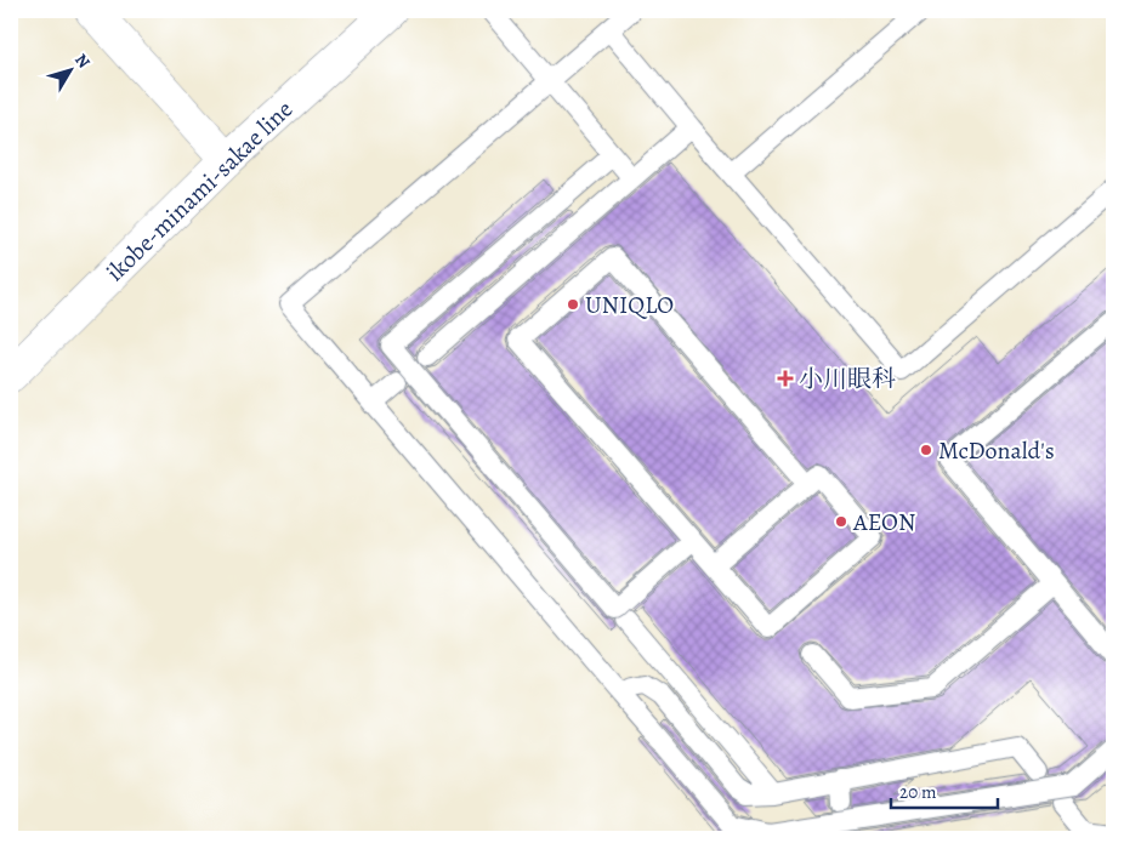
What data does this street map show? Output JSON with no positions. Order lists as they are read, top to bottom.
{
  "streets": {
    "main road": ["ikobe-minami-sakae line"]
  },
  "places": {
    "other": ["UNIQLO", "McDonald's", "AEON"],
    "health": ["小川眼科"]
  },
  "scale_bar": "20 m",
  "north": "top right"
}
